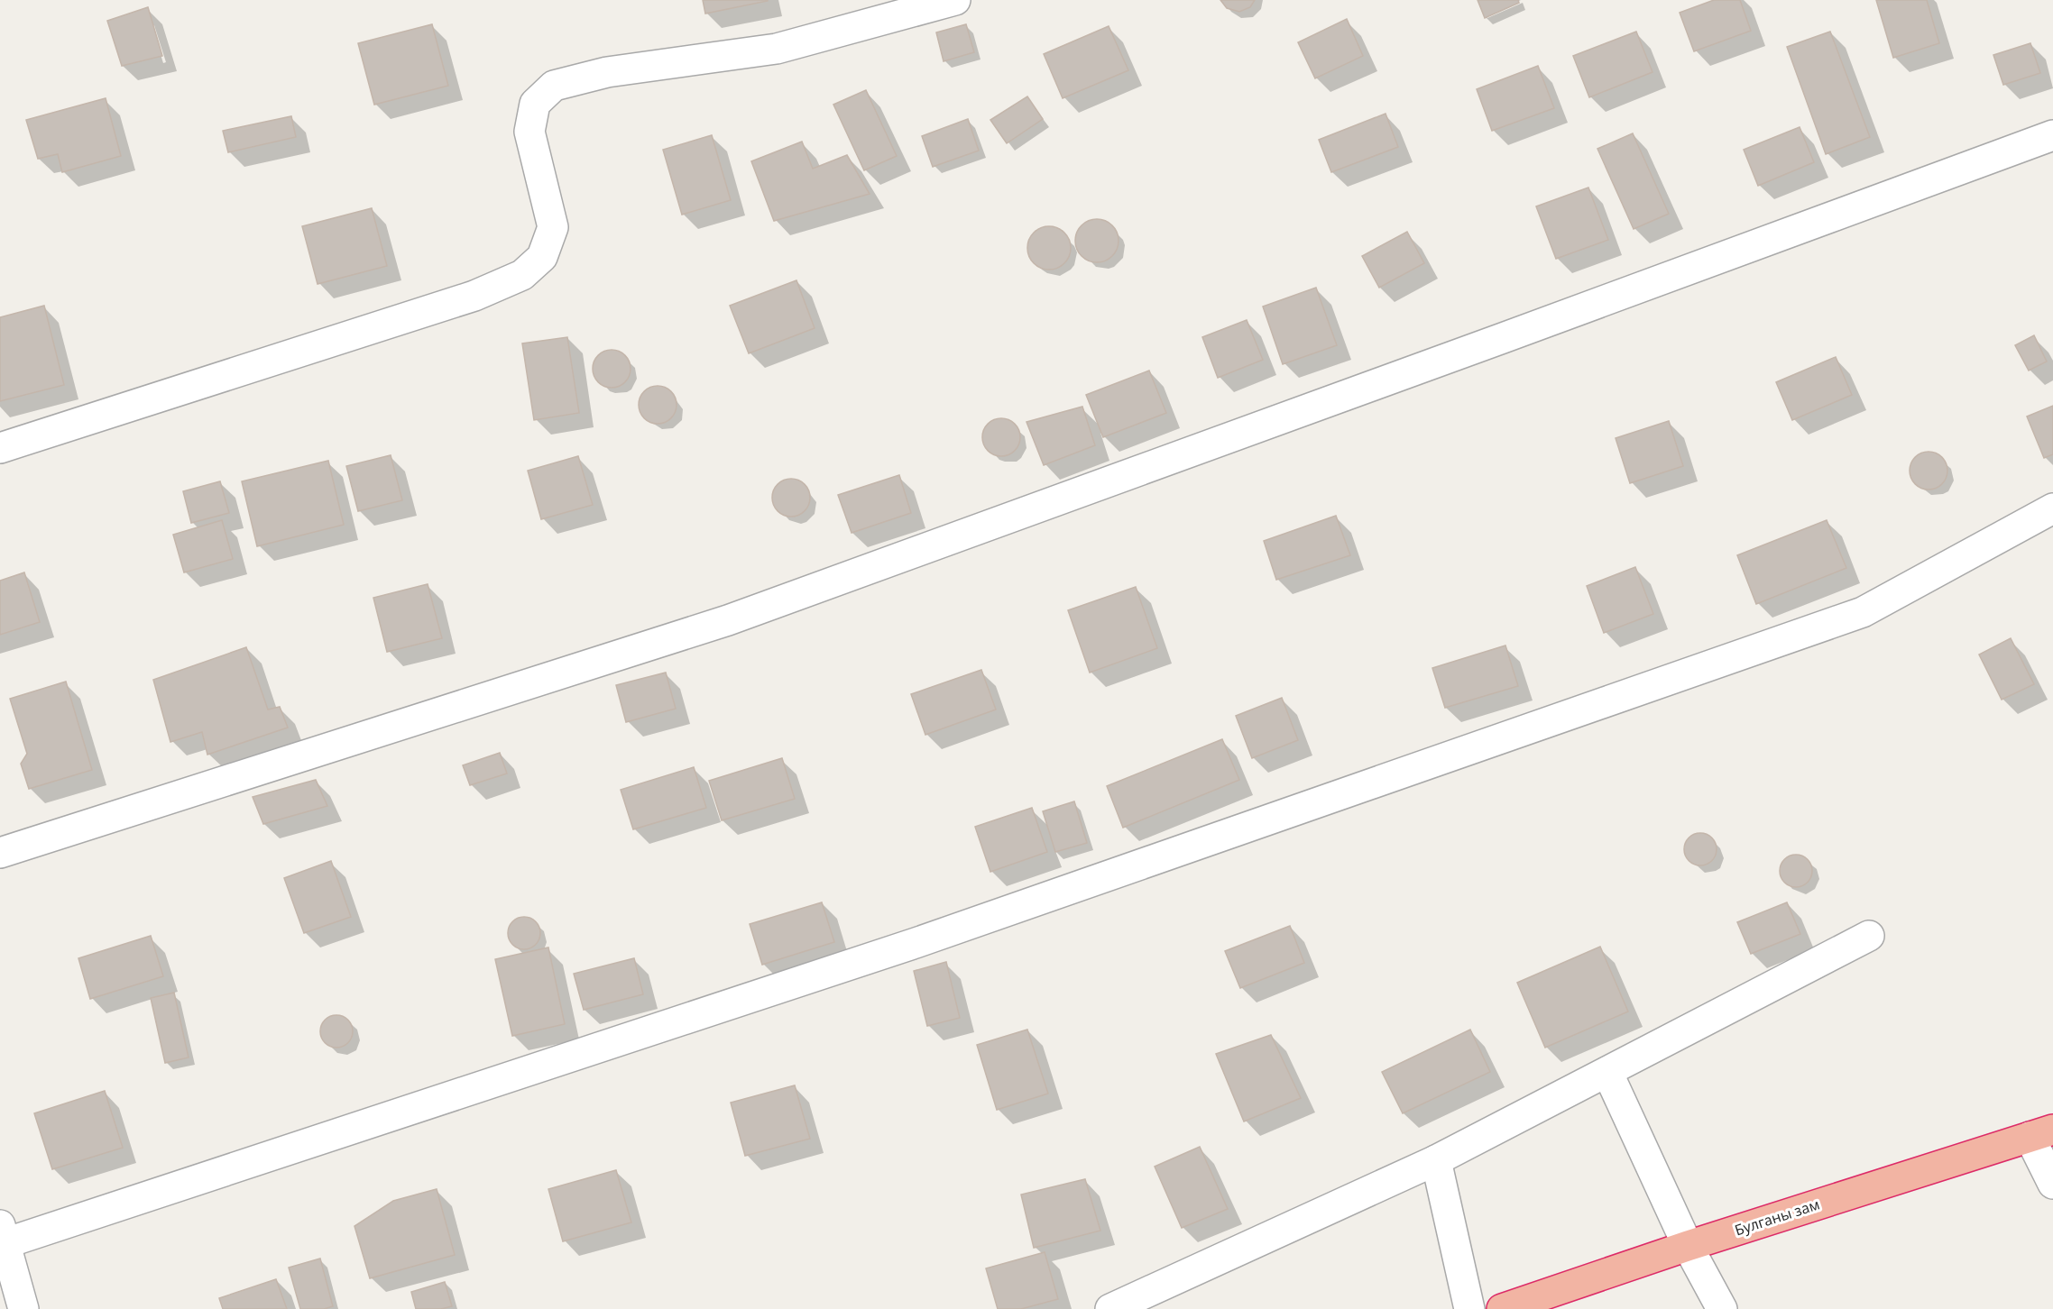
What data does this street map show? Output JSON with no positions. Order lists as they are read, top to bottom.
{
  "streets": {
    "highway": ["Булганы зам"]
  }
}
